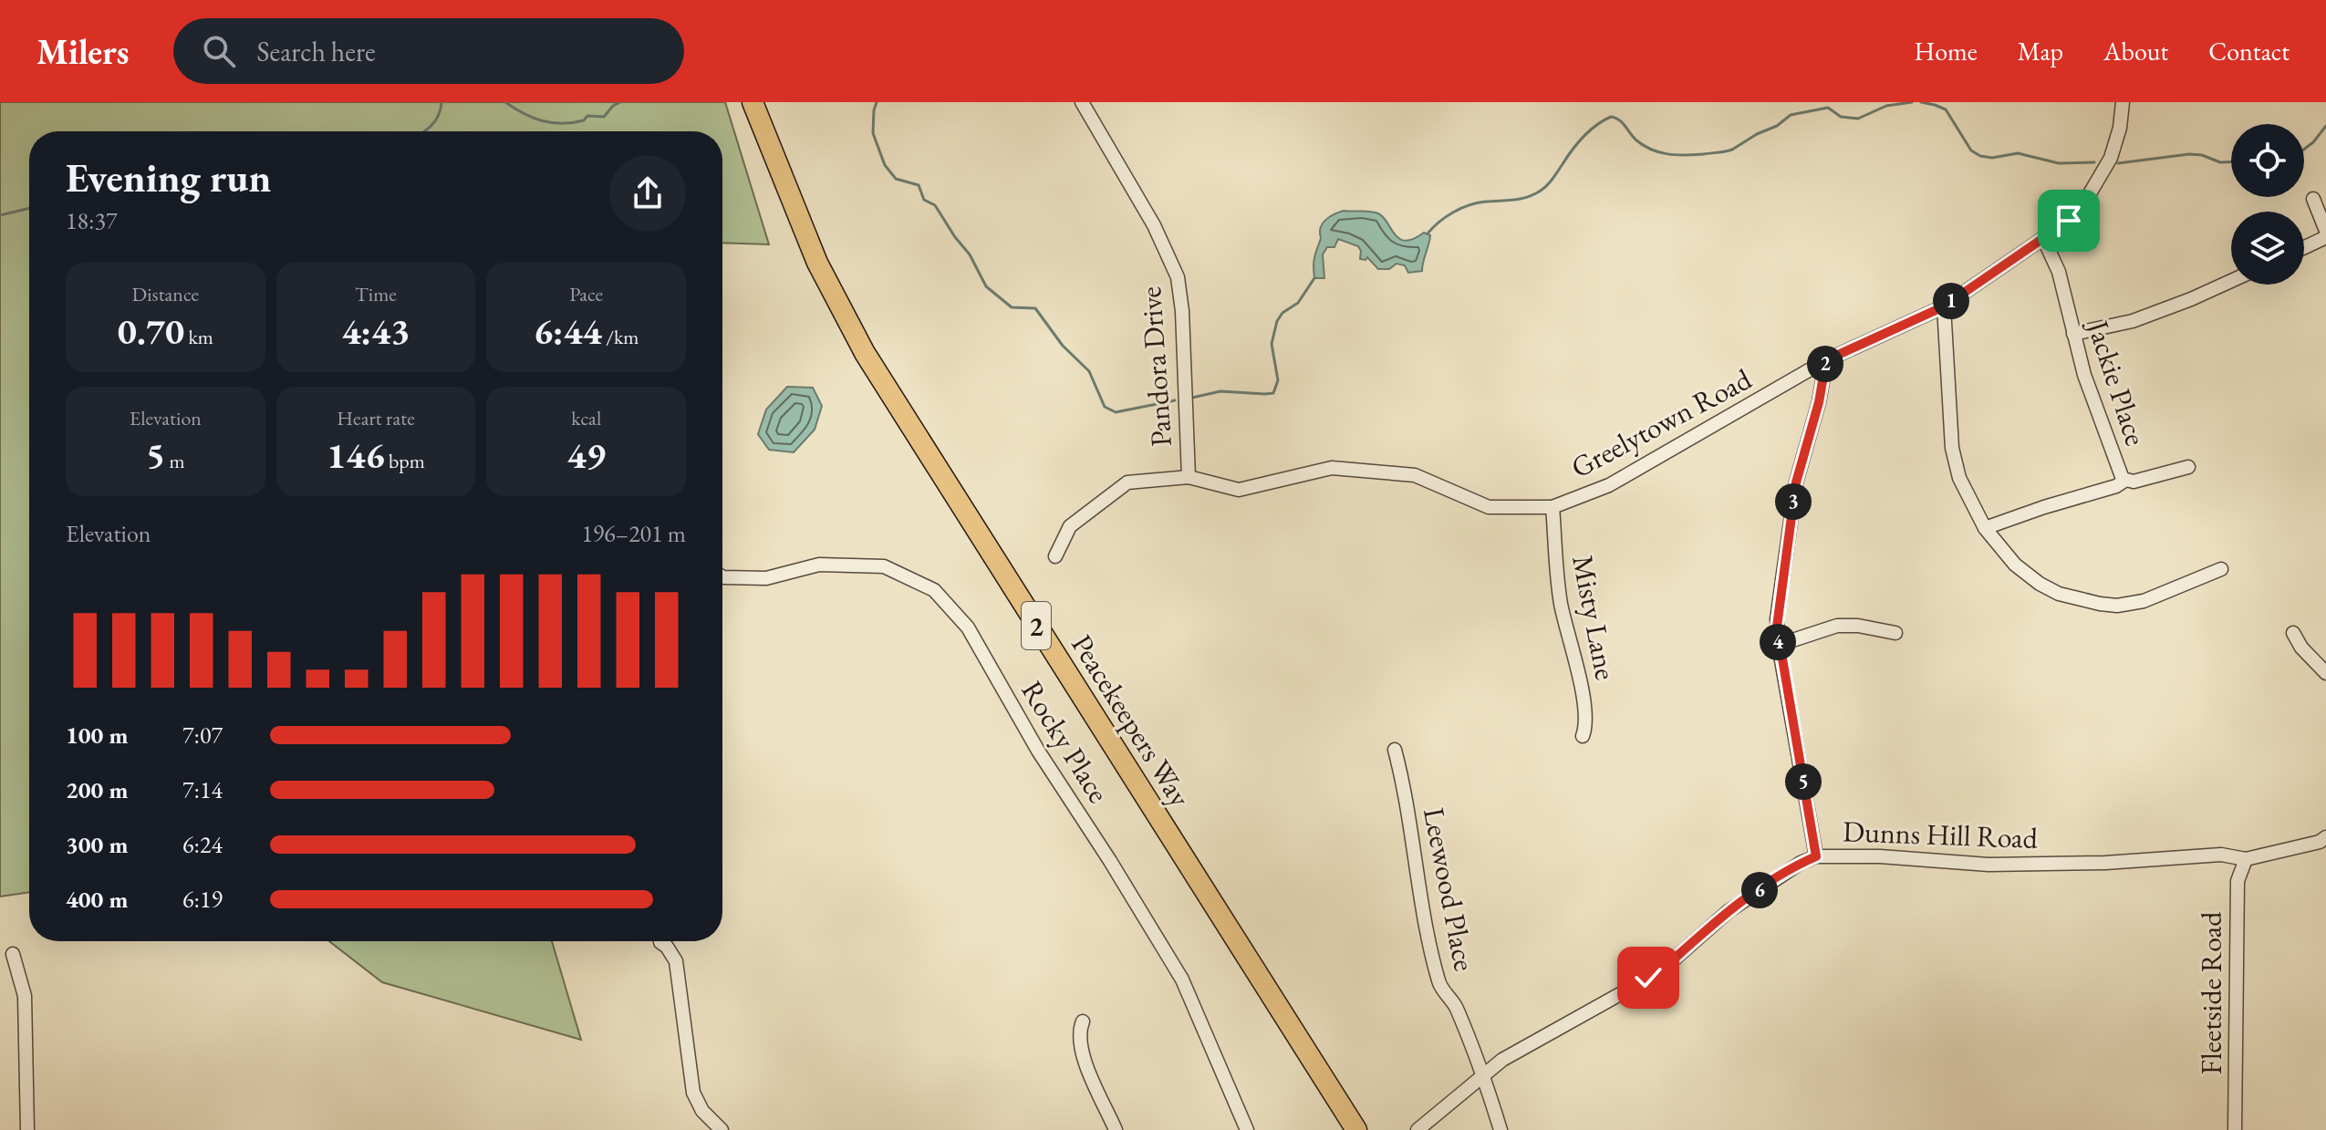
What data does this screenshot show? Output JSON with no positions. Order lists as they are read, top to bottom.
{
  "streets": {
    "highway": ["2", "Peacekeepers Way"],
    "street": [
      "Pandora Drive",
      "Jackie Place",
      "Greelytown Road",
      "Misty Lane",
      "Rocky Place",
      "Dunns Hill Road",
      "Leewood Place",
      "Fleetside Road"
    ]
  },
  "crossings": [
    ["Pandora Drive", "Greelytown Road"],
    ["Jackie Place", "Greelytown Road"],
    ["Greelytown Road", "Misty Lane"],
    ["Dunns Hill Road", "Leewood Place"],
    ["Dunns Hill Road", "Fleetside Road"]
  ],
  "page": {
    "header": "Milers",
    "search": "Search here",
    "nav": [
      "Home",
      "Map",
      "About",
      "Contact"
    ],
    "heading": ["Evening run", "18:37"],
    "stats": [
      ["Distance", "0.70 km"],
      ["Time", "4:43"],
      ["Pace", "6:44 /km"],
      ["Elevation", "5 m"],
      ["Heart rate", "146 bpm"],
      ["kcal", "49"]
    ],
    "pins": [
      "1",
      "2",
      "3",
      "4",
      "5",
      "6"
    ],
    "chart": ["Elevation", "196–201 m"],
    "list": [
      {
        "name": "100 m",
        "note": "7:07"
      },
      {
        "name": "200 m",
        "note": "7:14"
      },
      {
        "name": "300 m",
        "note": "6:24"
      },
      {
        "name": "400 m",
        "note": "6:19"
      }
    ]
  }
}
